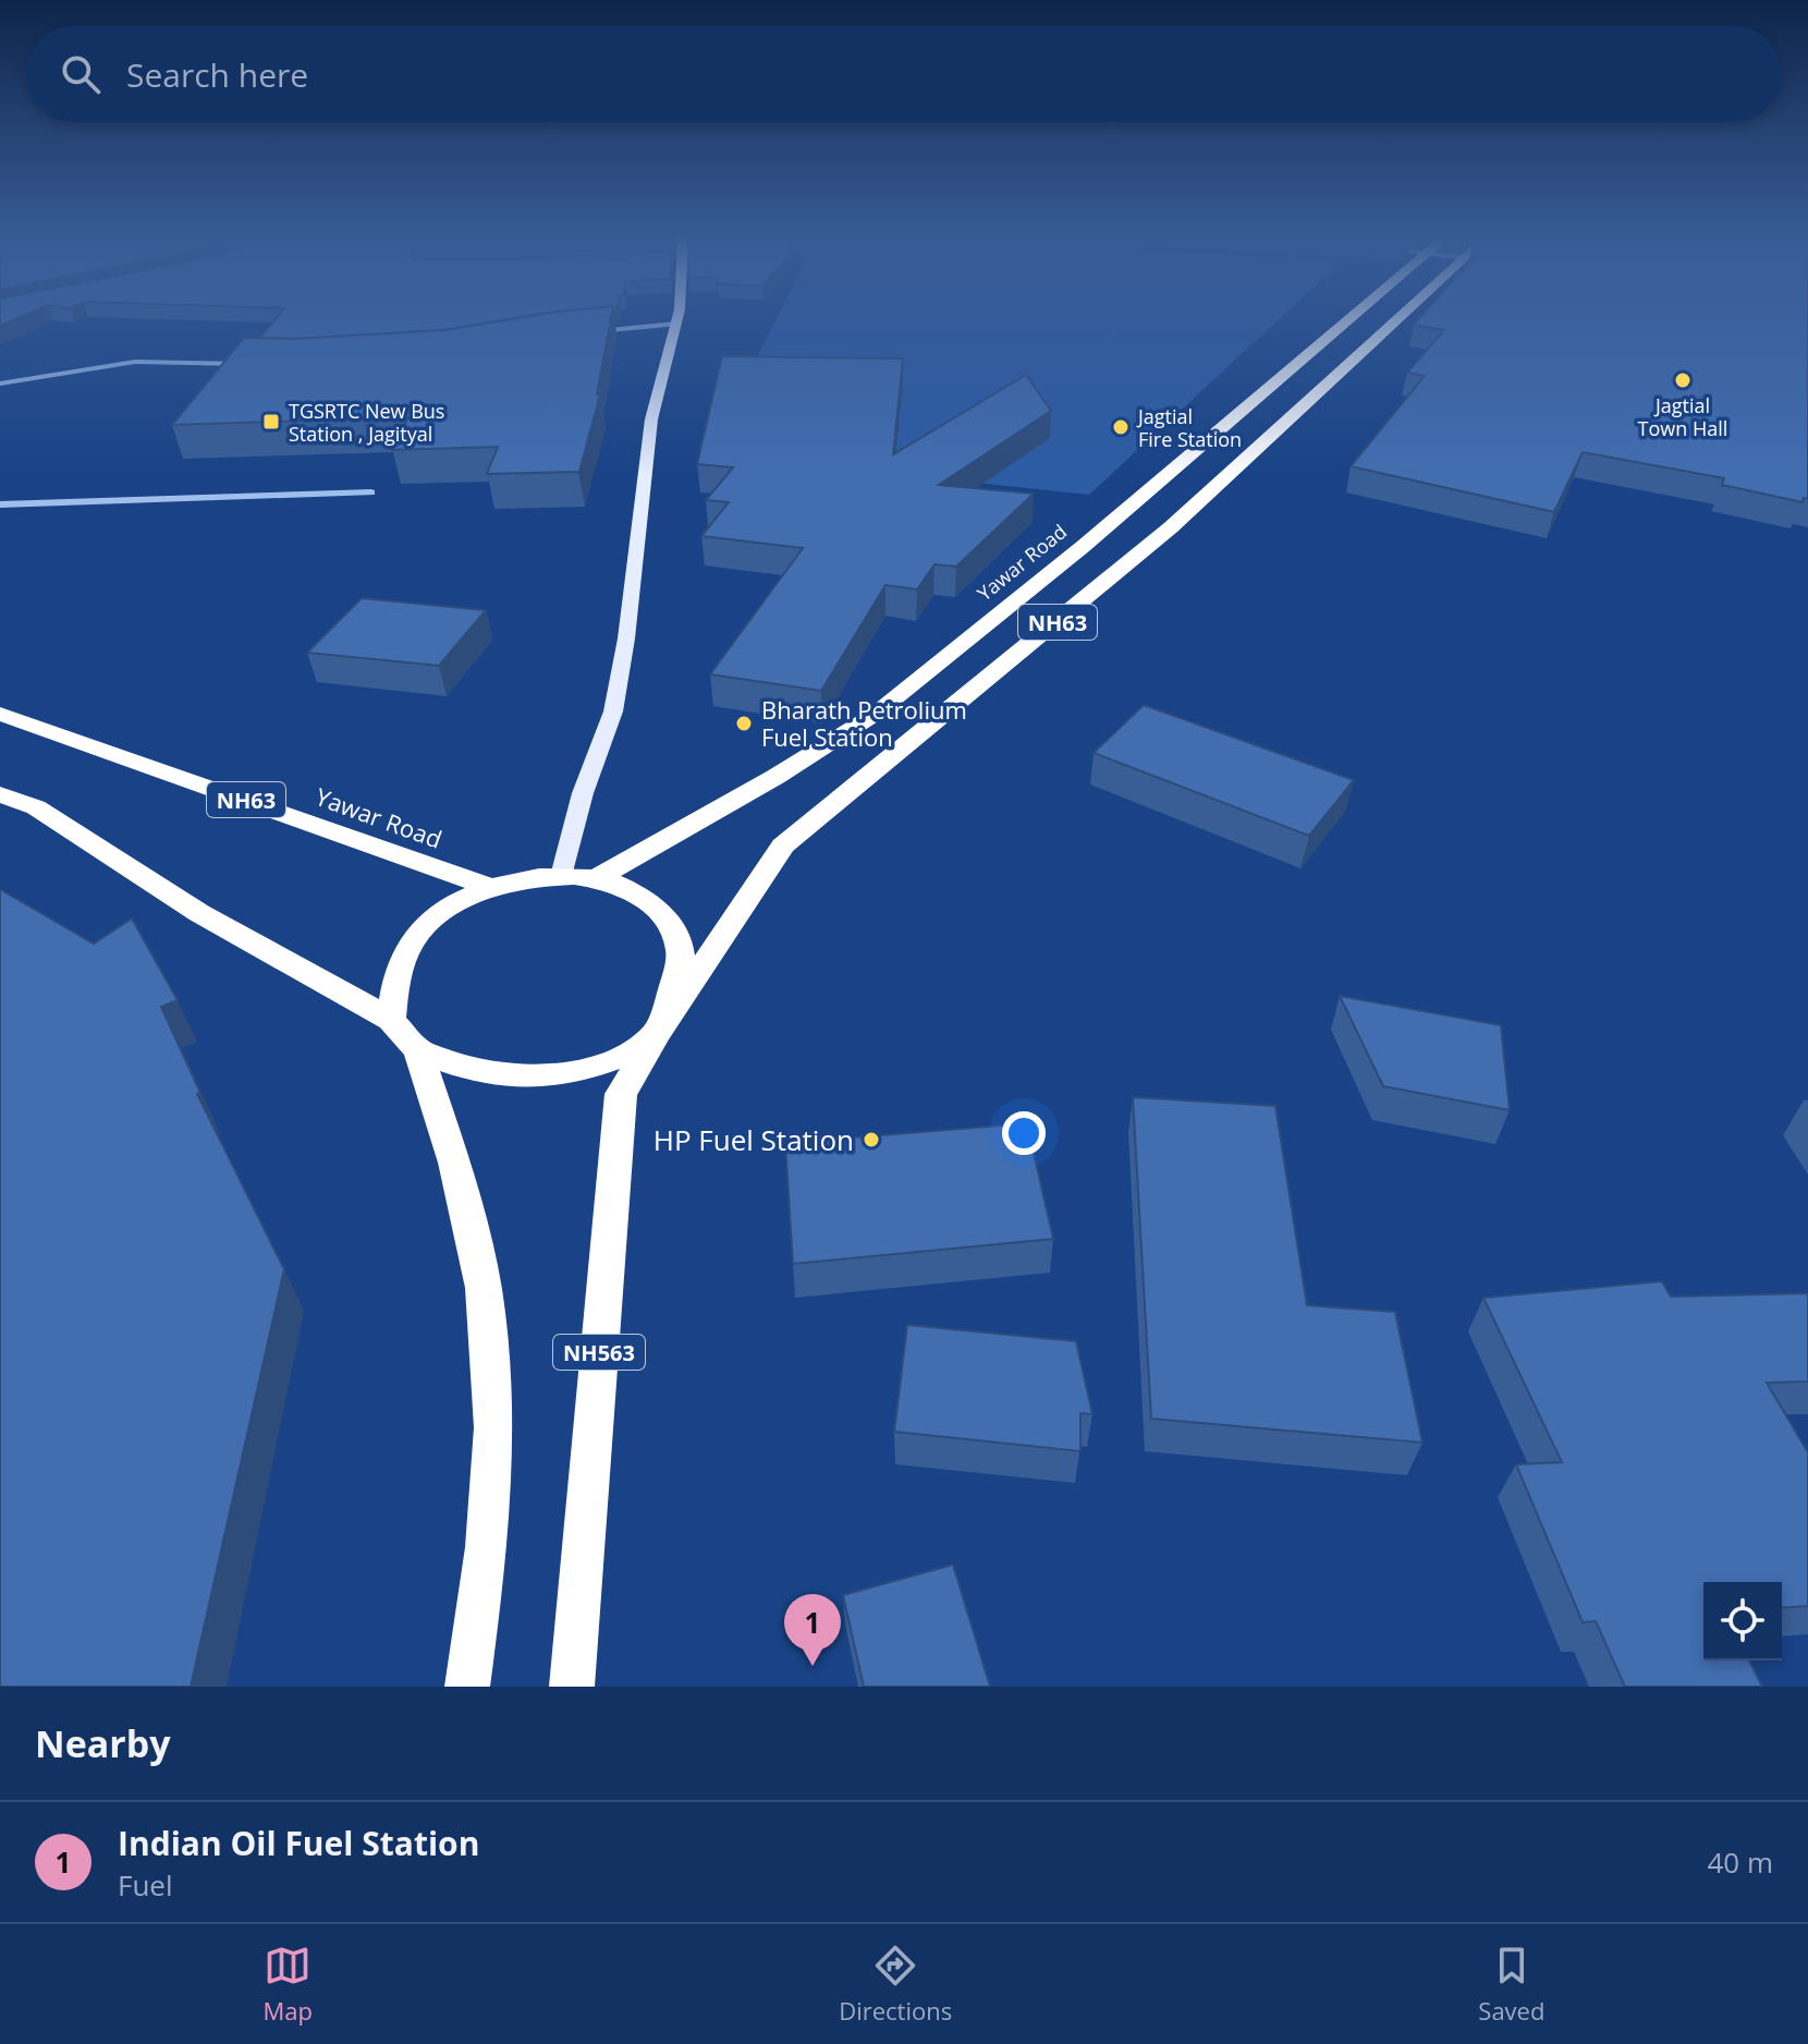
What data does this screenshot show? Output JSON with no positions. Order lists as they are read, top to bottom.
{
  "streets": {
    "highway": ["Yawar Road", "NH63", "NH563"]
  },
  "crossings": [
    ["Yawar Road", "NH63"],
    ["Yawar Road", "NH563"],
    ["NH63", "NH563"]
  ],
  "places": {
    "other": [
      "Jagtial Town Hall",
      "Jagtial Fire Station",
      "Bharath Petrolium Fuel Station",
      "HP Fuel Station"
    ],
    "transit": ["TGSRTC New Bus Station , Jagityal"]
  },
  "page": {
    "search": "Search here",
    "pins": "1",
    "heading": "Nearby",
    "list": [
      {
        "mark": "1",
        "name": "Indian Oil Fuel Station",
        "note": "Fuel",
        "value": "40 m"
      }
    ],
    "nav": ["Map", "Directions", "Saved"]
  }
}
